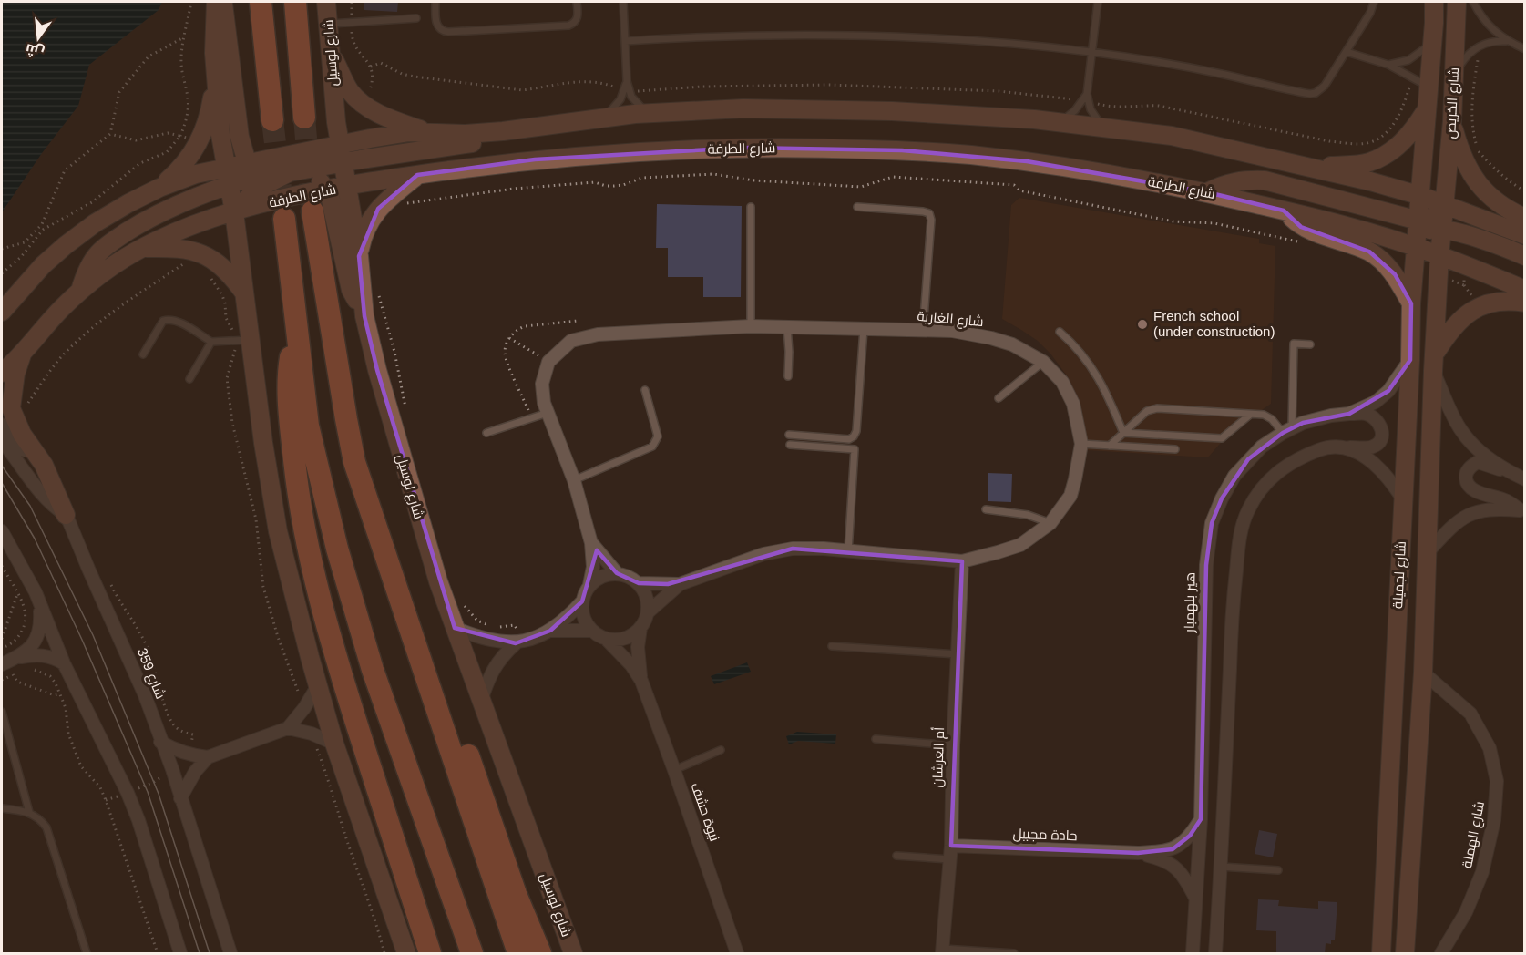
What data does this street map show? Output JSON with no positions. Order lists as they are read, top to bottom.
{
  "streets": {
    "main road": [
      "شارع لوسيل",
      "شارع الخريص",
      "شارع الطرفة",
      "شارع لجميلة"
    ],
    "street": [
      "شارع الغارية",
      "هير بلهمبار",
      "شارع 359",
      "أم العرشان",
      "نيوة حشف",
      "حادة مجيبل",
      "شارع الهملة"
    ]
  },
  "crossings": [
    ["شارع لوسيل", "شارع الطرفة"],
    ["شارع الخريص", "شارع لجميلة"],
    ["شارع الطرفة", "شارع لجميلة"],
    ["شارع الغارية", "أم العرشان"],
    ["شارع الغارية", "نيوة حشف"],
    ["شارع لجميلة", "هير بلهمبار"],
    ["شارع لجميلة", "شارع الهملة"],
    ["هير بلهمبار", "حادة مجيبل"],
    ["أم العرشان", "حادة مجيبل"]
  ],
  "places": ["French school (under construction)"],
  "north": "bottom"
}
